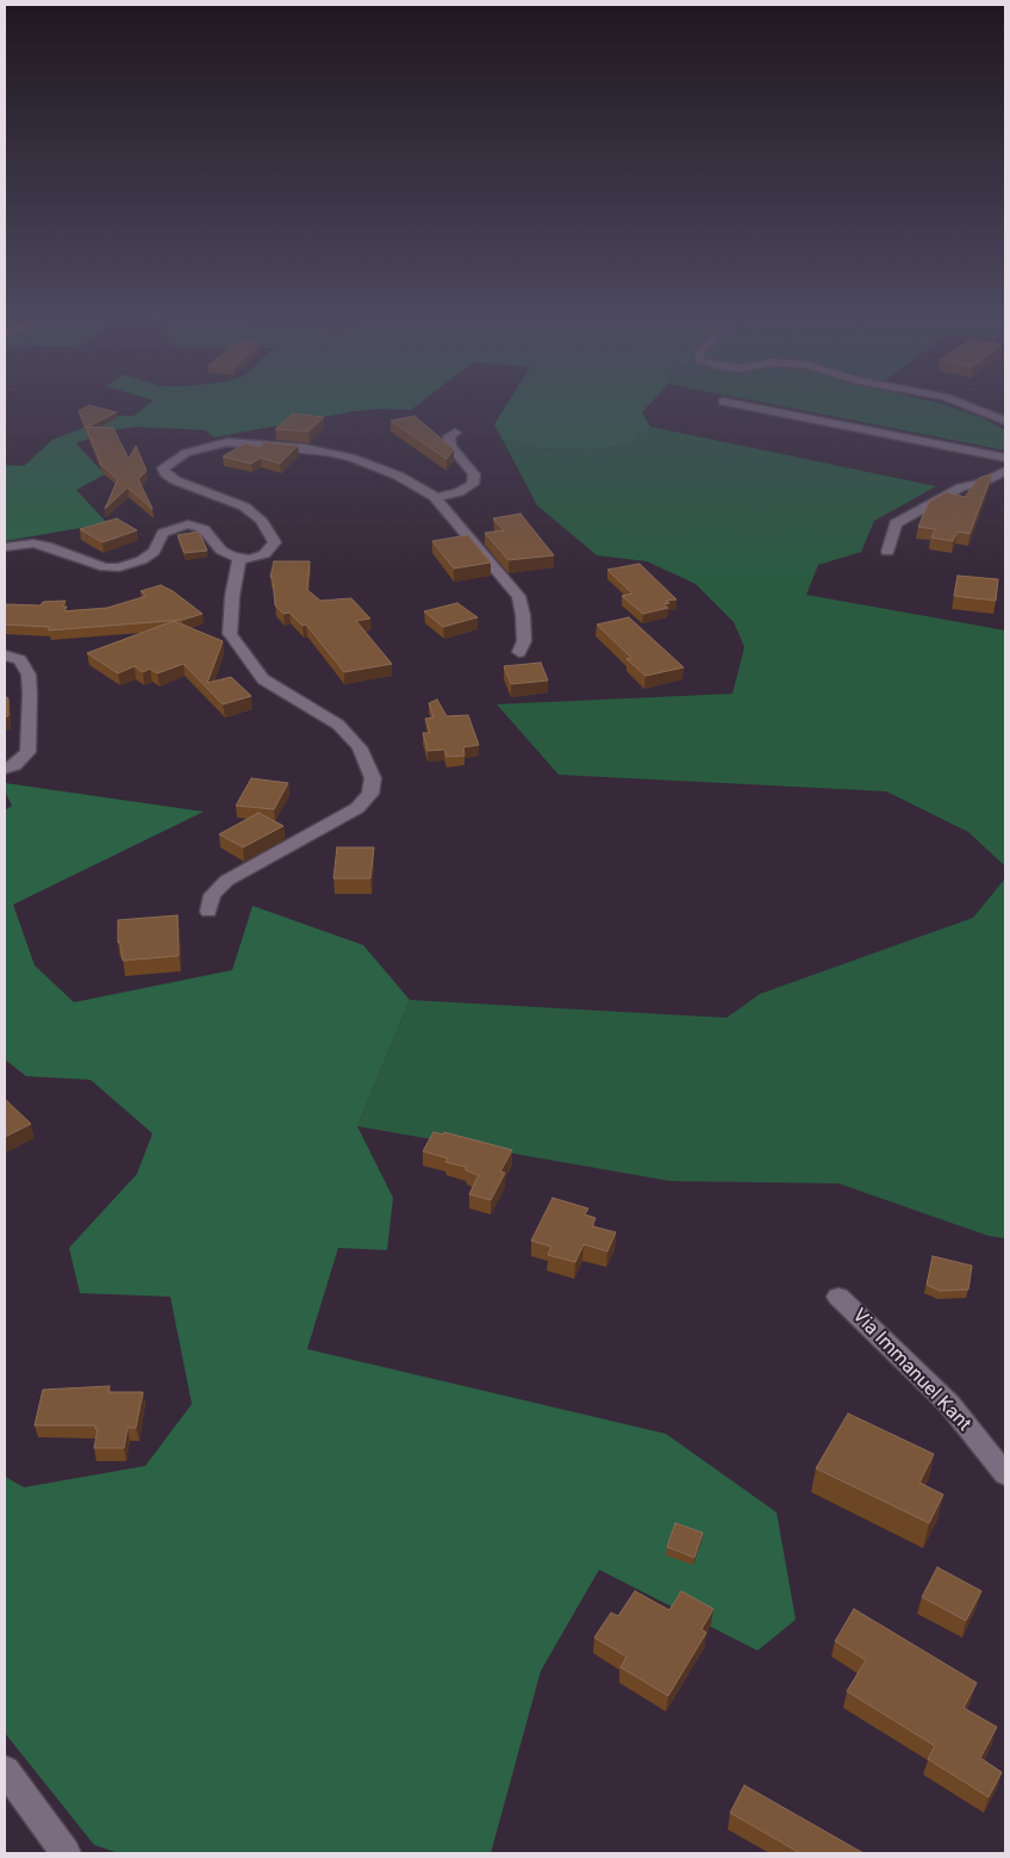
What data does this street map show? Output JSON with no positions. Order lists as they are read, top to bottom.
{
  "streets": {
    "street": ["Via Immanuel Kant"]
  }
}
